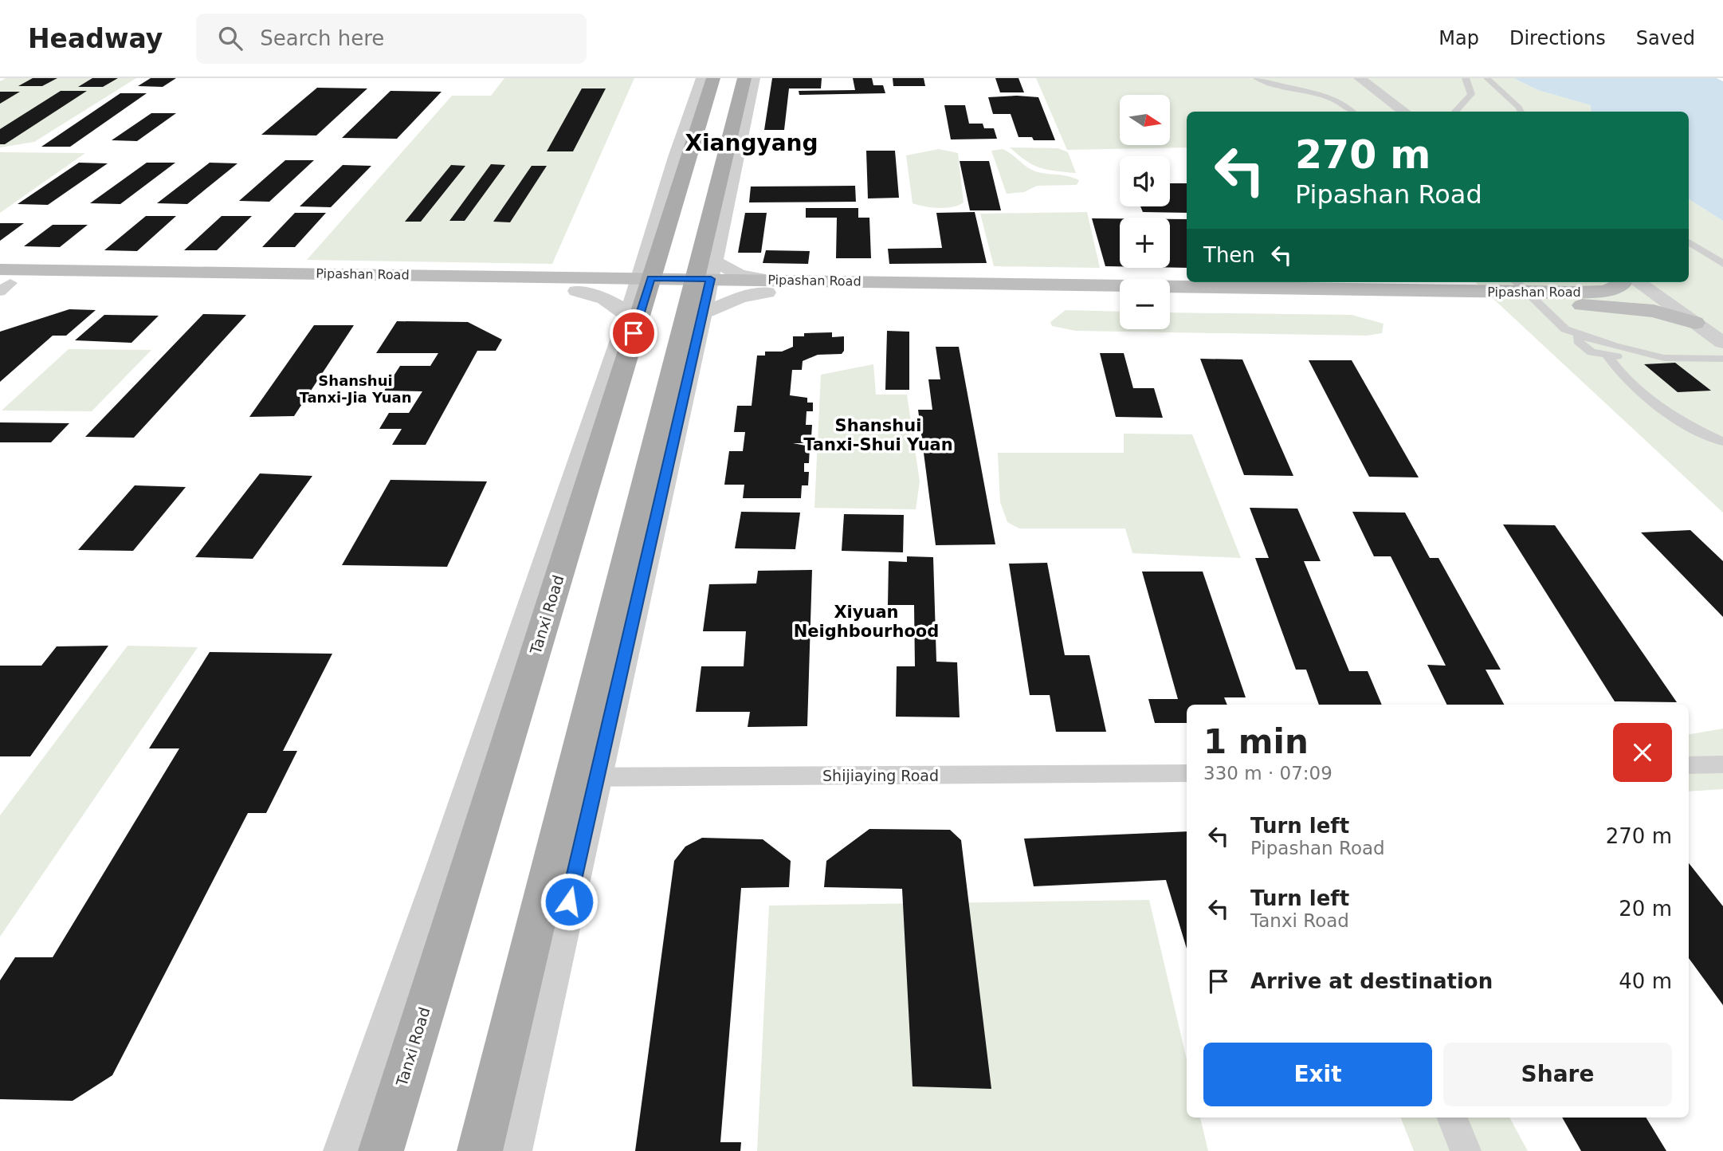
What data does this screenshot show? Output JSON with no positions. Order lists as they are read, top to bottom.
{
  "streets": {
    "main road": ["Pipashan Road", "Tanxi Road"],
    "street": ["Shijiaying Road"]
  },
  "crossings": [
    ["Pipashan Road", "Tanxi Road"]
  ],
  "districts": [
    "Xiangyang",
    "Shanshui Tanxi-Jia Yuan",
    "Shanshui Tanxi-Shui Yuan",
    "Xiyuan Neighbourhood"
  ],
  "north": "right",
  "page": {
    "header": "Headway",
    "search": "Search here",
    "nav": ["Map", "Directions", "Saved"],
    "map_buttons": ["+", "−"],
    "turn": ["270 m", "Pipashan Road"],
    "then": "Then",
    "heading": ["1 min", "330 m · 07:09"],
    "list": [
      {
        "name": "Turn left",
        "note": "Pipashan Road",
        "value": "270 m"
      },
      {
        "name": "Turn left",
        "note": "Tanxi Road",
        "value": "20 m"
      },
      {
        "name": "Arrive at destination",
        "value": "40 m"
      }
    ],
    "buttons": ["Exit", "Share"]
  }
}
